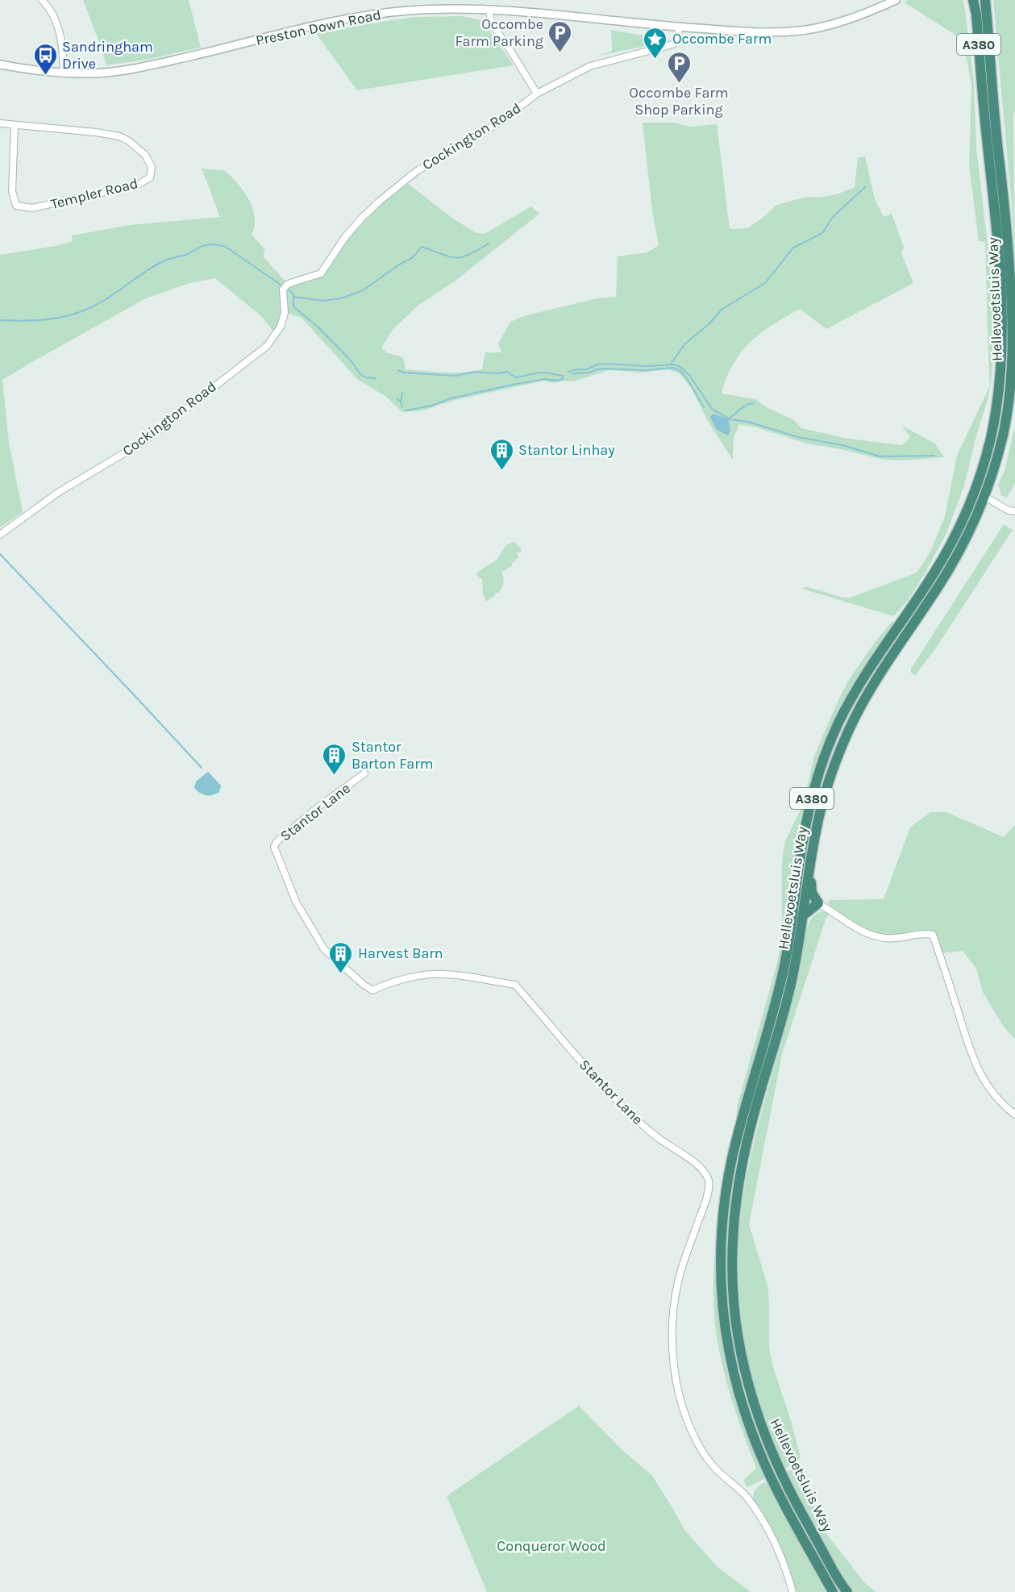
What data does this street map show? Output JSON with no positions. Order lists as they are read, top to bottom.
{
  "streets": {
    "highway": ["A380", "Hellevoetsluis Way"],
    "street": [
      "Preston Down Road",
      "Cockington Road",
      "Templer Road",
      "Stantor Lane"
    ]
  },
  "crossings": [
    ["Preston Down Road", "Cockington Road"]
  ],
  "parks": ["Conqueror Wood"],
  "places": {
    "parking": ["Occombe Farm Parking", "Occombe Farm Shop Parking"],
    "place": ["Occombe Farm"],
    "bus stop": ["Sandringham Drive"],
    "building": ["Stantor Linhay", "Stantor Barton Farm", "Harvest Barn"]
  }
}
